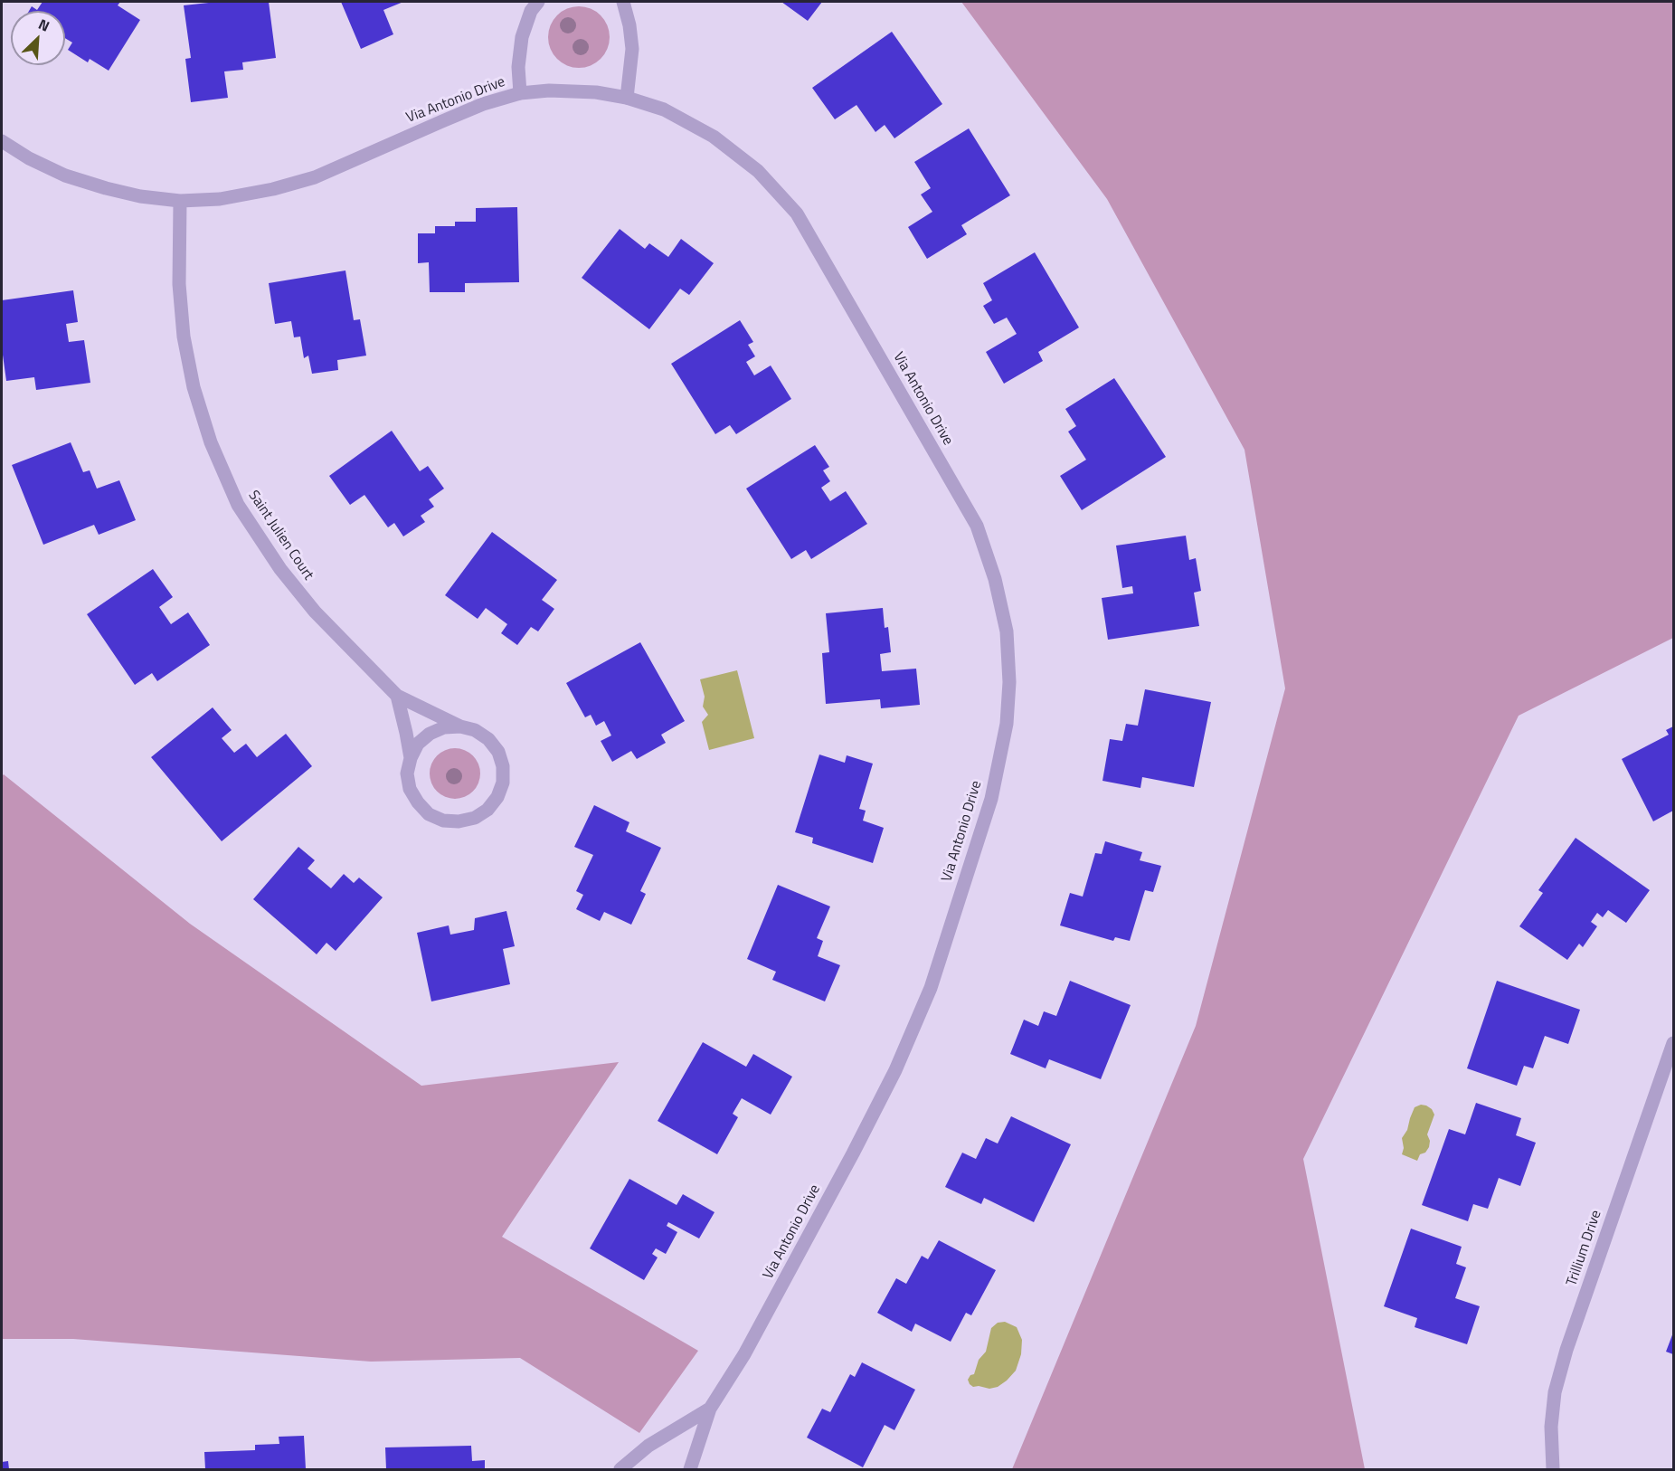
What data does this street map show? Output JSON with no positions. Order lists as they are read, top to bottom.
{
  "streets": {
    "street": ["Via Antonio Drive", "Saint Julien Court", "Trillium Drive"]
  },
  "crossings": [
    ["Via Antonio Drive", "Saint Julien Court"]
  ],
  "north": "top right"
}
